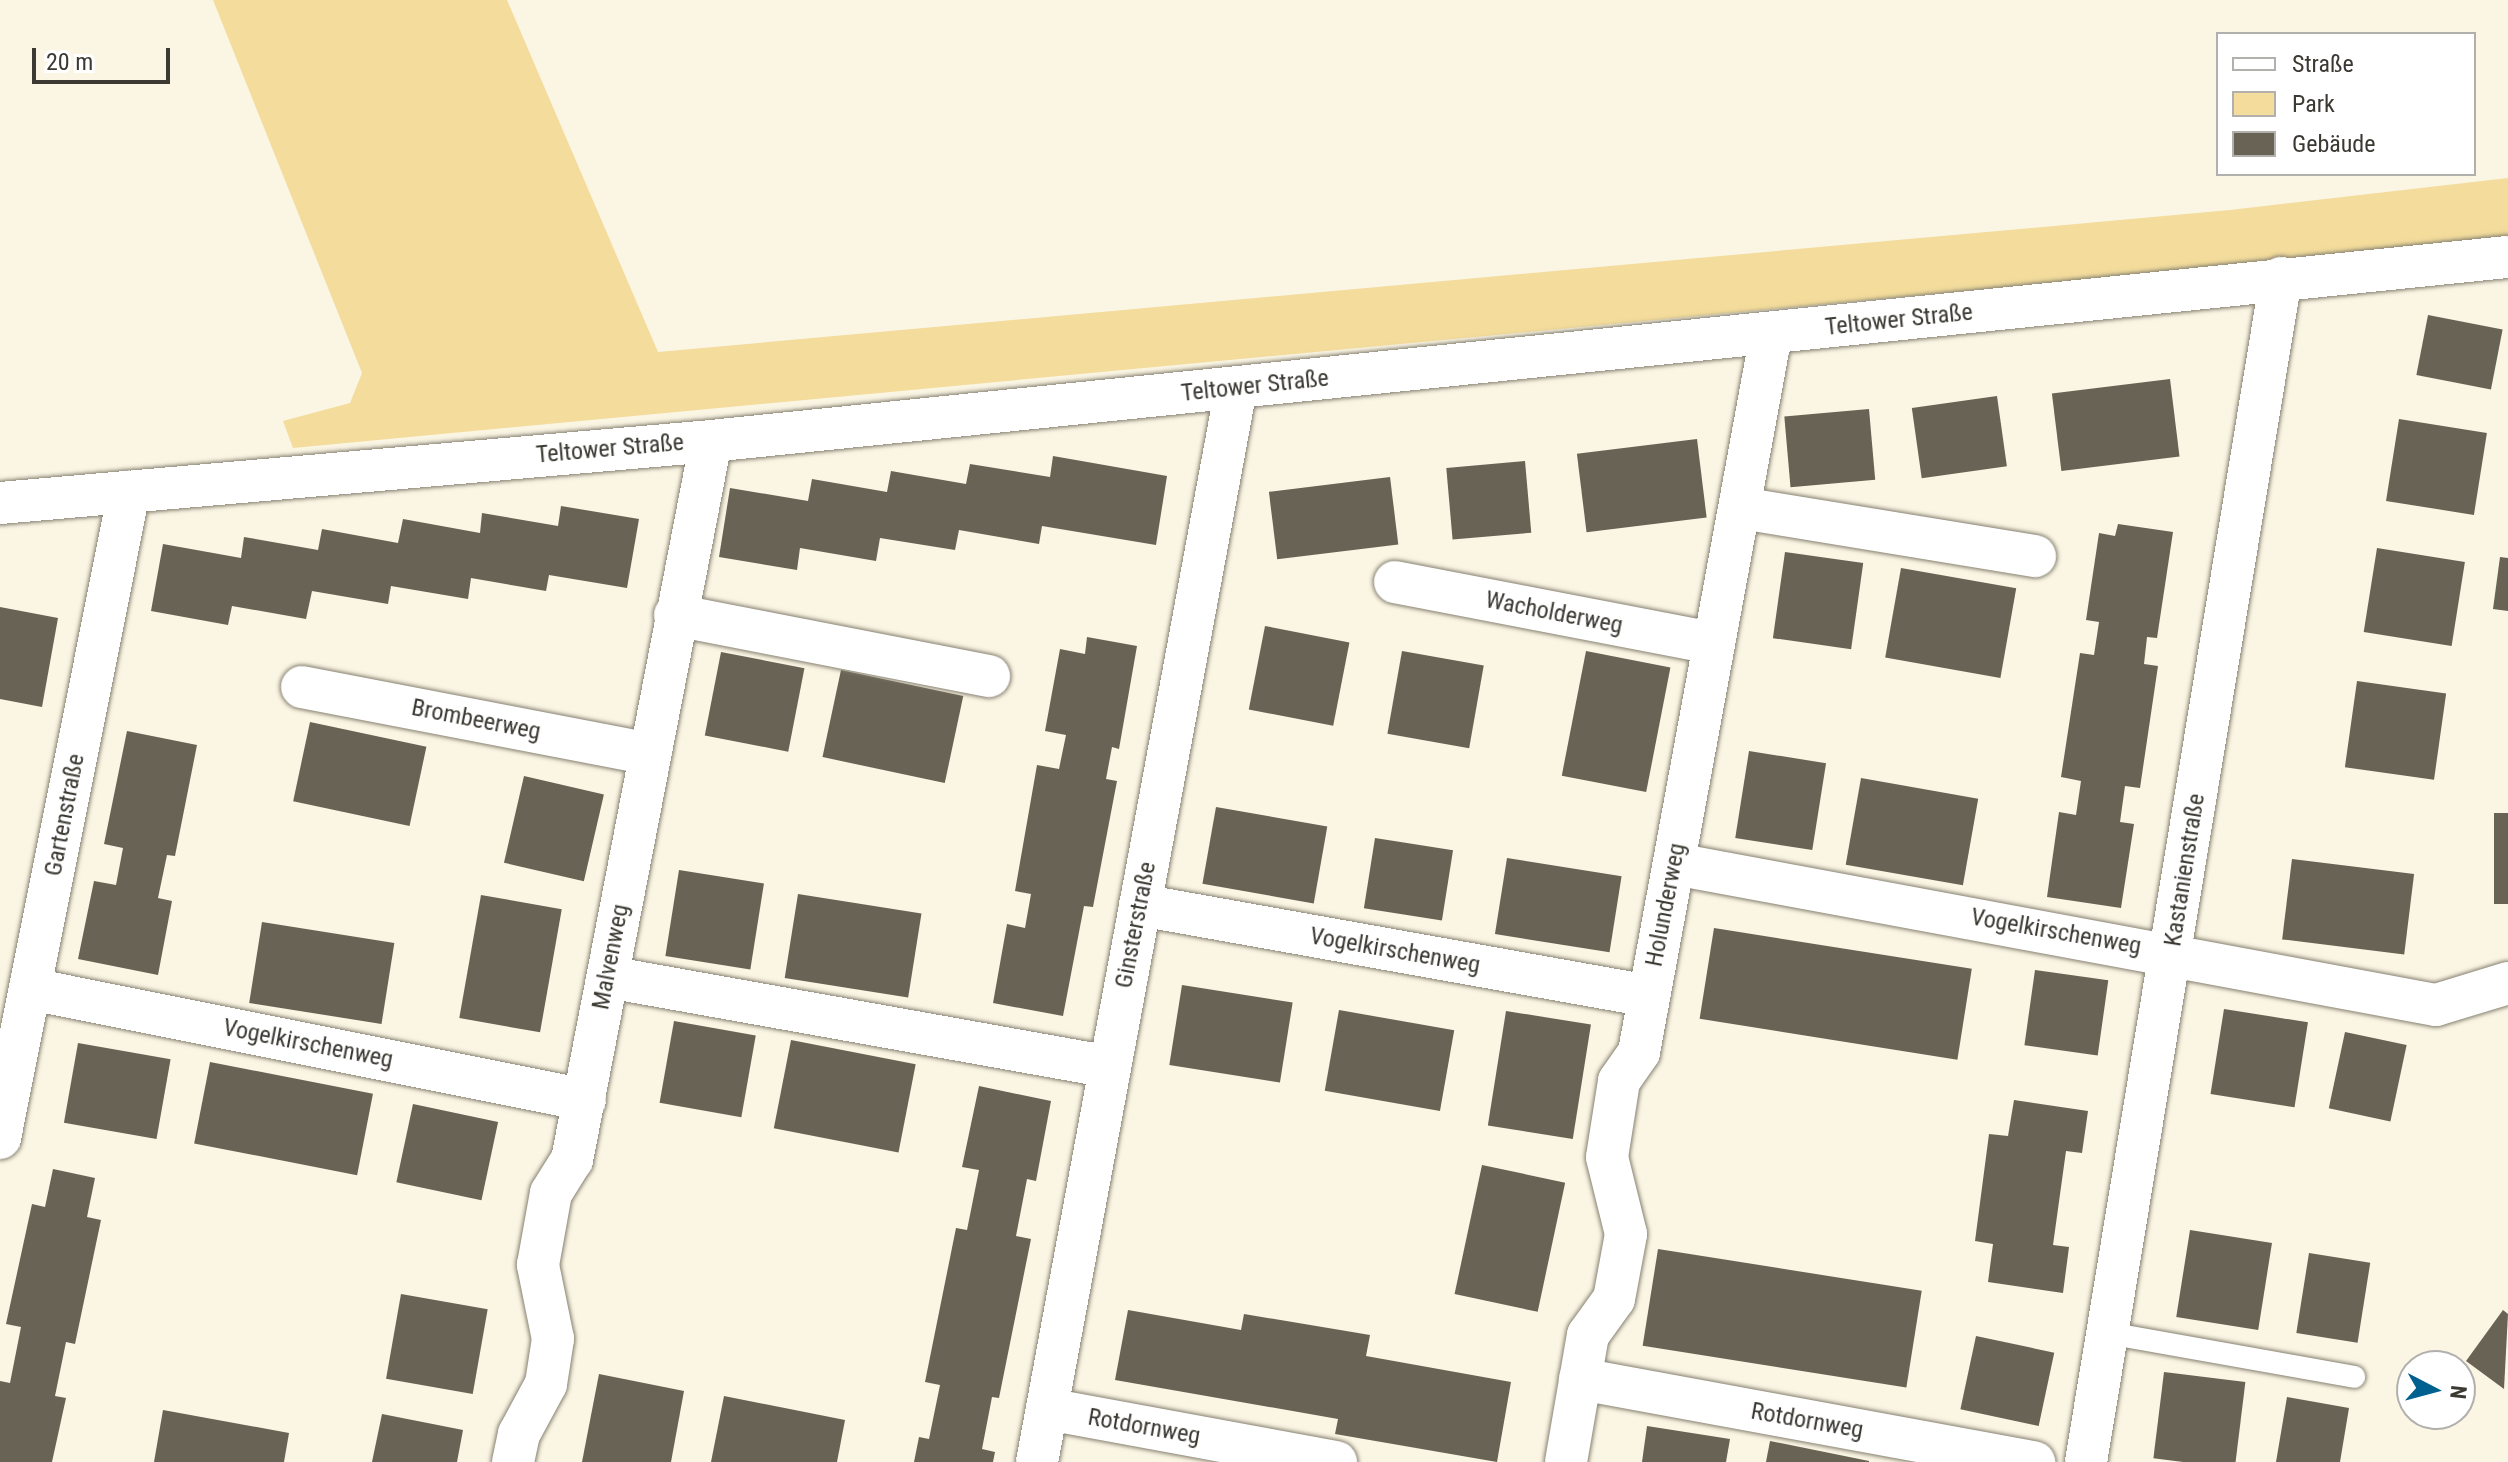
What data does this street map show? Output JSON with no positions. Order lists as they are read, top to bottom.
{
  "streets": {
    "street": [
      "Teltower Straße",
      "Wacholderweg",
      "Brombeerweg",
      "Gartenstraße",
      "Kastanienstraße",
      "Holunderweg",
      "Ginsterstraße",
      "Vogelkirschenweg",
      "Malvenweg",
      "Rotdornweg"
    ]
  },
  "crossings": [
    ["Teltower Straße", "Gartenstraße"],
    ["Teltower Straße", "Kastanienstraße"],
    ["Teltower Straße", "Holunderweg"],
    ["Teltower Straße", "Ginsterstraße"],
    ["Teltower Straße", "Malvenweg"],
    ["Wacholderweg", "Holunderweg"],
    ["Brombeerweg", "Malvenweg"],
    ["Gartenstraße", "Vogelkirschenweg"],
    ["Kastanienstraße", "Vogelkirschenweg"],
    ["Holunderweg", "Vogelkirschenweg"],
    ["Holunderweg", "Rotdornweg"],
    ["Ginsterstraße", "Vogelkirschenweg"],
    ["Ginsterstraße", "Rotdornweg"],
    ["Vogelkirschenweg", "Malvenweg"]
  ],
  "legend": ["Straße", "Park", "Gebäude"],
  "scale_bar": "20 m",
  "north": "right"
}
